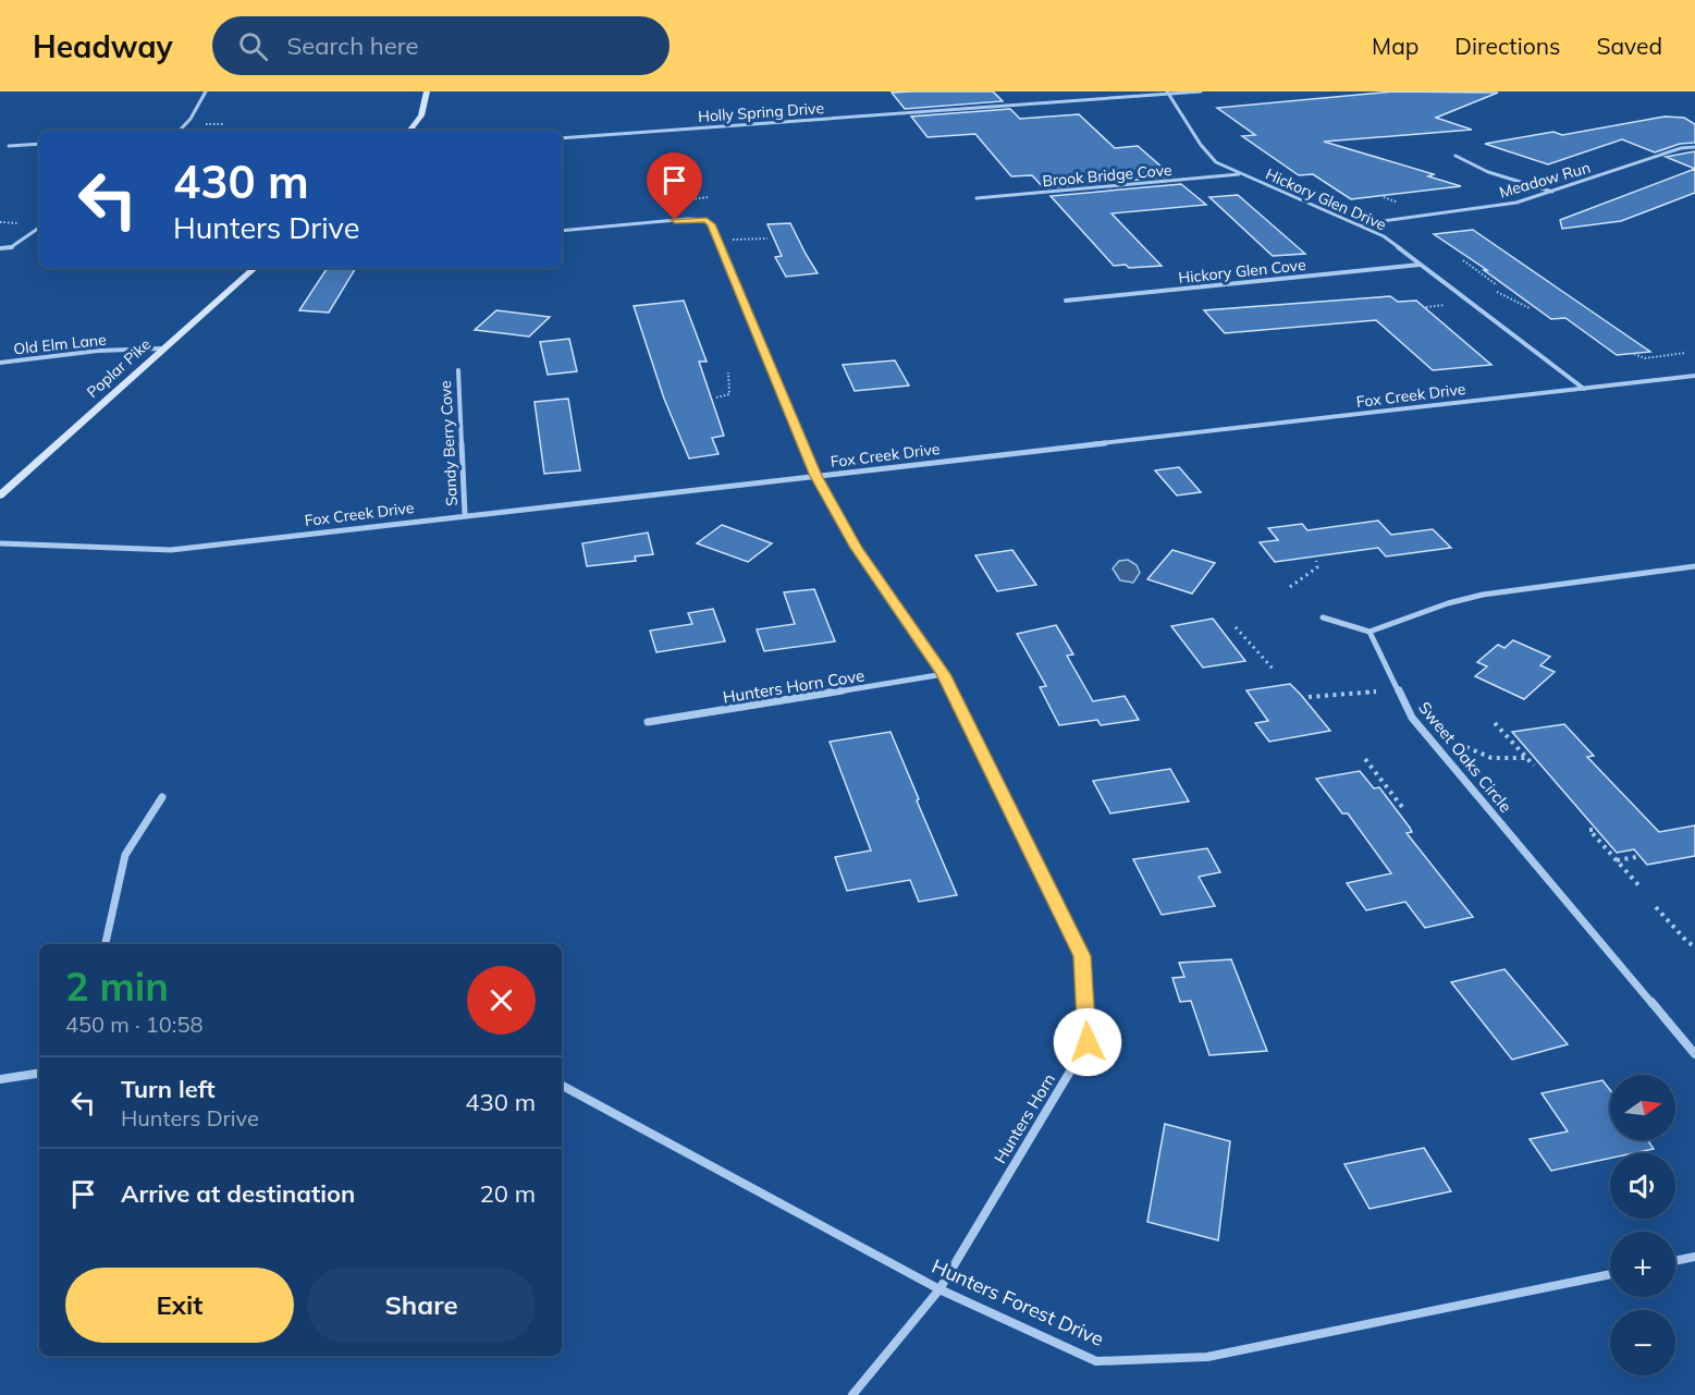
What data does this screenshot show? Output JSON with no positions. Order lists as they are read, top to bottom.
{
  "streets": {
    "main road": ["Poplar Pike"],
    "street": [
      "Holly Spring Drive",
      "Brook Bridge Cove",
      "Meadow Run",
      "Hickory Glen Drive",
      "Hickory Glen Cove",
      "Old Elm Lane",
      "Fox Creek Drive",
      "Sandy Berry Cove",
      "Hunters Horn Cove",
      "Sweet Oaks Circle",
      "Hunters Horn",
      "Hunters Forest Drive"
    ]
  },
  "crossings": [
    ["Holly Spring Drive", "Hickory Glen Drive"],
    ["Brook Bridge Cove", "Hickory Glen Drive"],
    ["Meadow Run", "Hickory Glen Drive"],
    ["Hickory Glen Drive", "Hickory Glen Cove"],
    ["Hickory Glen Drive", "Fox Creek Drive"],
    ["Old Elm Lane", "Poplar Pike"],
    ["Fox Creek Drive", "Sandy Berry Cove"],
    ["Fox Creek Drive", "Hunters Horn"],
    ["Hunters Horn Cove", "Hunters Horn"],
    ["Hunters Horn", "Hunters Forest Drive"]
  ],
  "north": "right",
  "page": {
    "header": "Headway",
    "search": "Search here",
    "nav": ["Map", "Directions", "Saved"],
    "turn": ["430 m", "Hunters Drive"],
    "heading": ["2 min", "450 m · 10:58"],
    "list": [
      {
        "name": "Turn left",
        "note": "Hunters Drive",
        "value": "430 m"
      },
      {
        "name": "Arrive at destination",
        "value": "20 m"
      }
    ],
    "map_buttons": ["+", "−"],
    "buttons": ["Exit", "Share"]
  }
}
